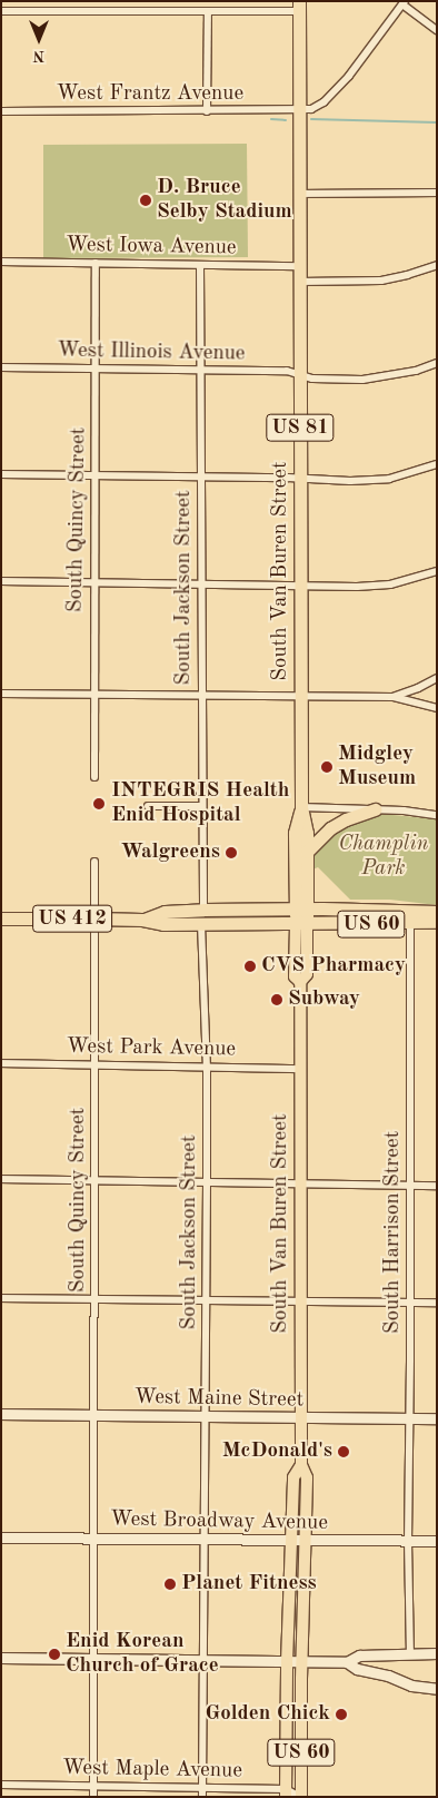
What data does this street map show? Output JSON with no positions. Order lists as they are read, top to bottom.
{
  "streets": {
    "highway": [
      "US 81",
      "South Van Buren Street",
      "US 412",
      "US 60"
    ],
    "main road": ["West Maine Street", "West Broadway Avenue"],
    "street": [
      "West Frantz Avenue",
      "West Iowa Avenue",
      "West Illinois Avenue",
      "South Quincy Street",
      "South Jackson Street",
      "West Park Avenue",
      "South Harrison Street",
      "West Maple Avenue"
    ]
  },
  "crossings": [
    ["West Frantz Avenue", "South Van Buren Street"],
    ["West Iowa Avenue", "South Quincy Street"],
    ["West Iowa Avenue", "South Van Buren Street"],
    ["West Iowa Avenue", "South Jackson Street"],
    ["West Illinois Avenue", "South Quincy Street"],
    ["West Illinois Avenue", "South Van Buren Street"],
    ["West Illinois Avenue", "South Jackson Street"],
    ["South Quincy Street", "US 412"],
    ["South Quincy Street", "West Park Avenue"],
    ["South Quincy Street", "West Maine Street"],
    ["South Quincy Street", "West Broadway Avenue"],
    ["South Quincy Street", "West Maple Avenue"],
    ["South Van Buren Street", "US 412"],
    ["South Van Buren Street", "US 60"],
    ["South Van Buren Street", "West Park Avenue"],
    ["South Van Buren Street", "West Maine Street"],
    ["South Jackson Street", "US 412"],
    ["South Jackson Street", "West Park Avenue"],
    ["South Jackson Street", "West Maine Street"],
    ["South Jackson Street", "West Broadway Avenue"],
    ["South Jackson Street", "West Maple Avenue"],
    ["US 412", "US 60"],
    ["US 60", "South Harrison Street"],
    ["US 60", "West Broadway Avenue"],
    ["US 60", "West Maple Avenue"],
    ["South Harrison Street", "West Maine Street"],
    ["South Harrison Street", "West Broadway Avenue"]
  ],
  "parks": ["Champlin Park"],
  "places": [
    "D. Bruce Selby Stadium",
    "Midgley Museum",
    "INTEGRIS Health Enid Hospital",
    "Walgreens",
    "CVS Pharmacy",
    "Subway",
    "McDonald's",
    "Planet Fitness",
    "Enid Korean Church of Grace",
    "Golden Chick"
  ],
  "north": "bottom"
}
